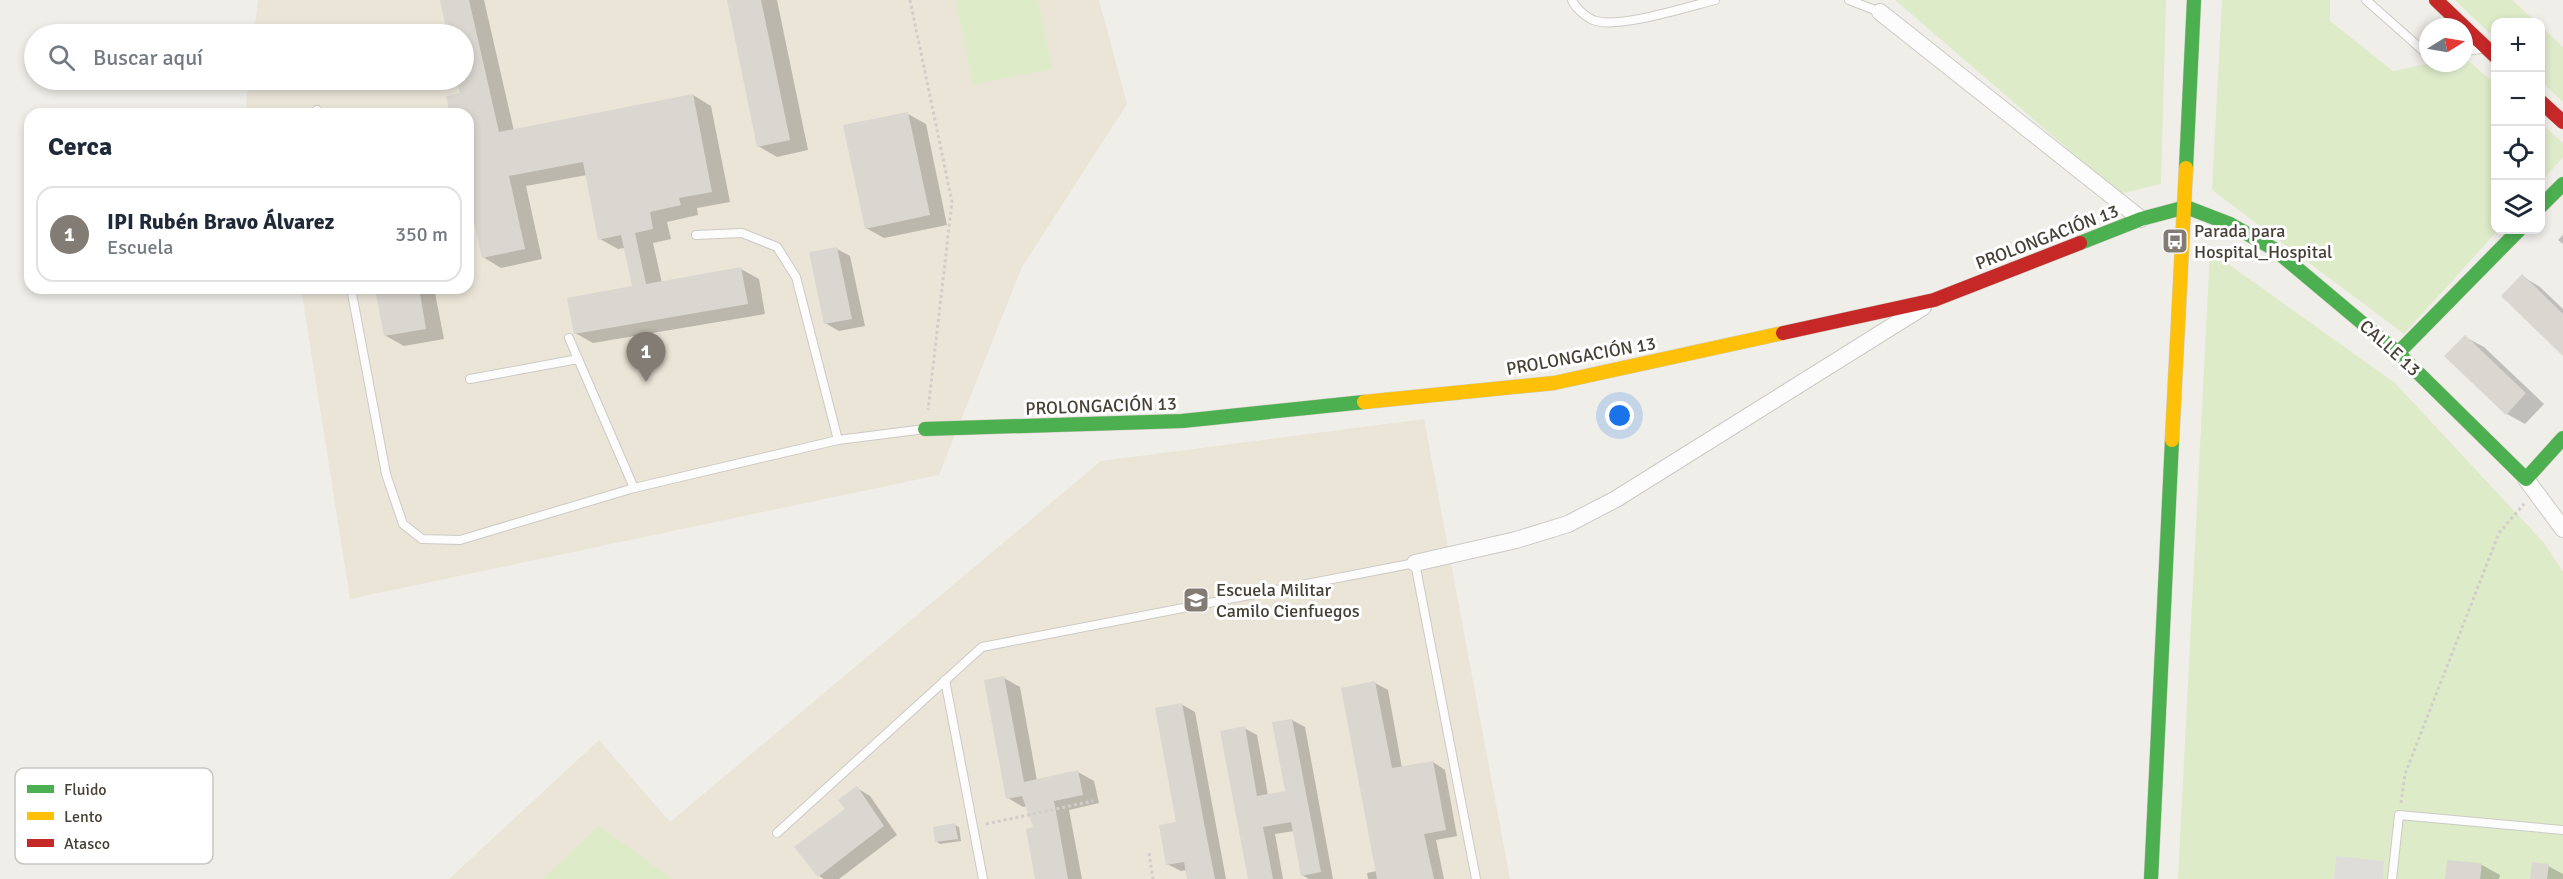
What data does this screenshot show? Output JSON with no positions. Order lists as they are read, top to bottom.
{
  "streets": {
    "street": ["PROLONGACIÓN 13", "CALLE 13"]
  },
  "crossings": [
    ["PROLONGACIÓN 13", "CALLE 13"]
  ],
  "places": {
    "bus stop": ["Parada para Hospital_Hospital"],
    "school or university": ["Escuela Militar Camilo Cienfuegos"]
  },
  "legend": ["Fluido", "Lento", "Atasco"],
  "north": "right",
  "page": {
    "map_buttons": ["+", "−"],
    "search": "Buscar aquí",
    "heading": "Cerca",
    "list": [
      {
        "mark": "1",
        "name": "IPI Rubén Bravo Álvarez",
        "note": "Escuela",
        "value": "350 m"
      }
    ],
    "pins": "1"
  }
}
